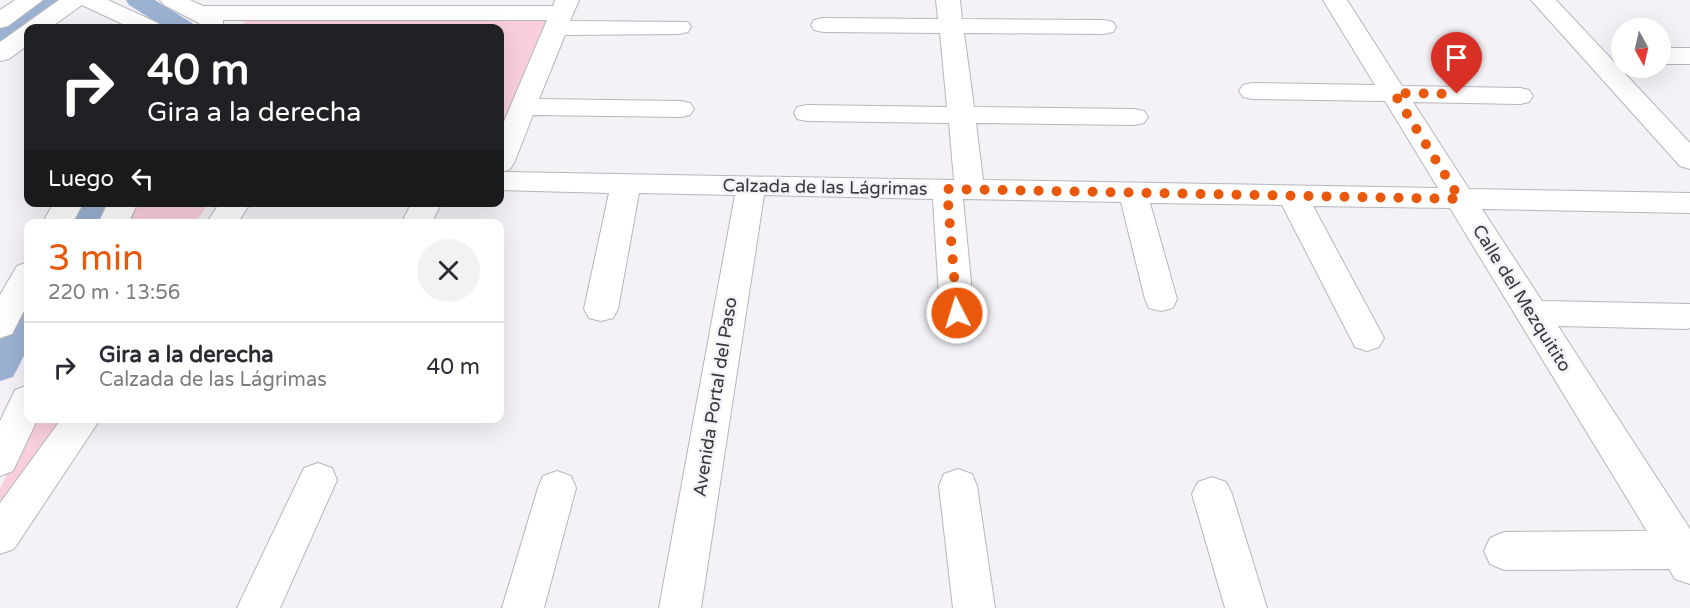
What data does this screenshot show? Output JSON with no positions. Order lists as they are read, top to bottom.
{
  "streets": {
    "street": ["Calzada de las Lágrimas", "Calle del Mezquitito", "Avenida Portal del Paso"]
  },
  "crossings": [
    ["Calzada de las Lágrimas", "Calle del Mezquitito"],
    ["Calzada de las Lágrimas", "Avenida Portal del Paso"]
  ],
  "north": "bottom",
  "page": {
    "turn": ["40 m", "Gira a la derecha"],
    "then": "Luego",
    "heading": ["3 min", "220 m · 13:56"],
    "list": [
      {
        "name": "Gira a la derecha",
        "note": "Calzada de las Lágrimas",
        "value": "40 m"
      }
    ]
  }
}
